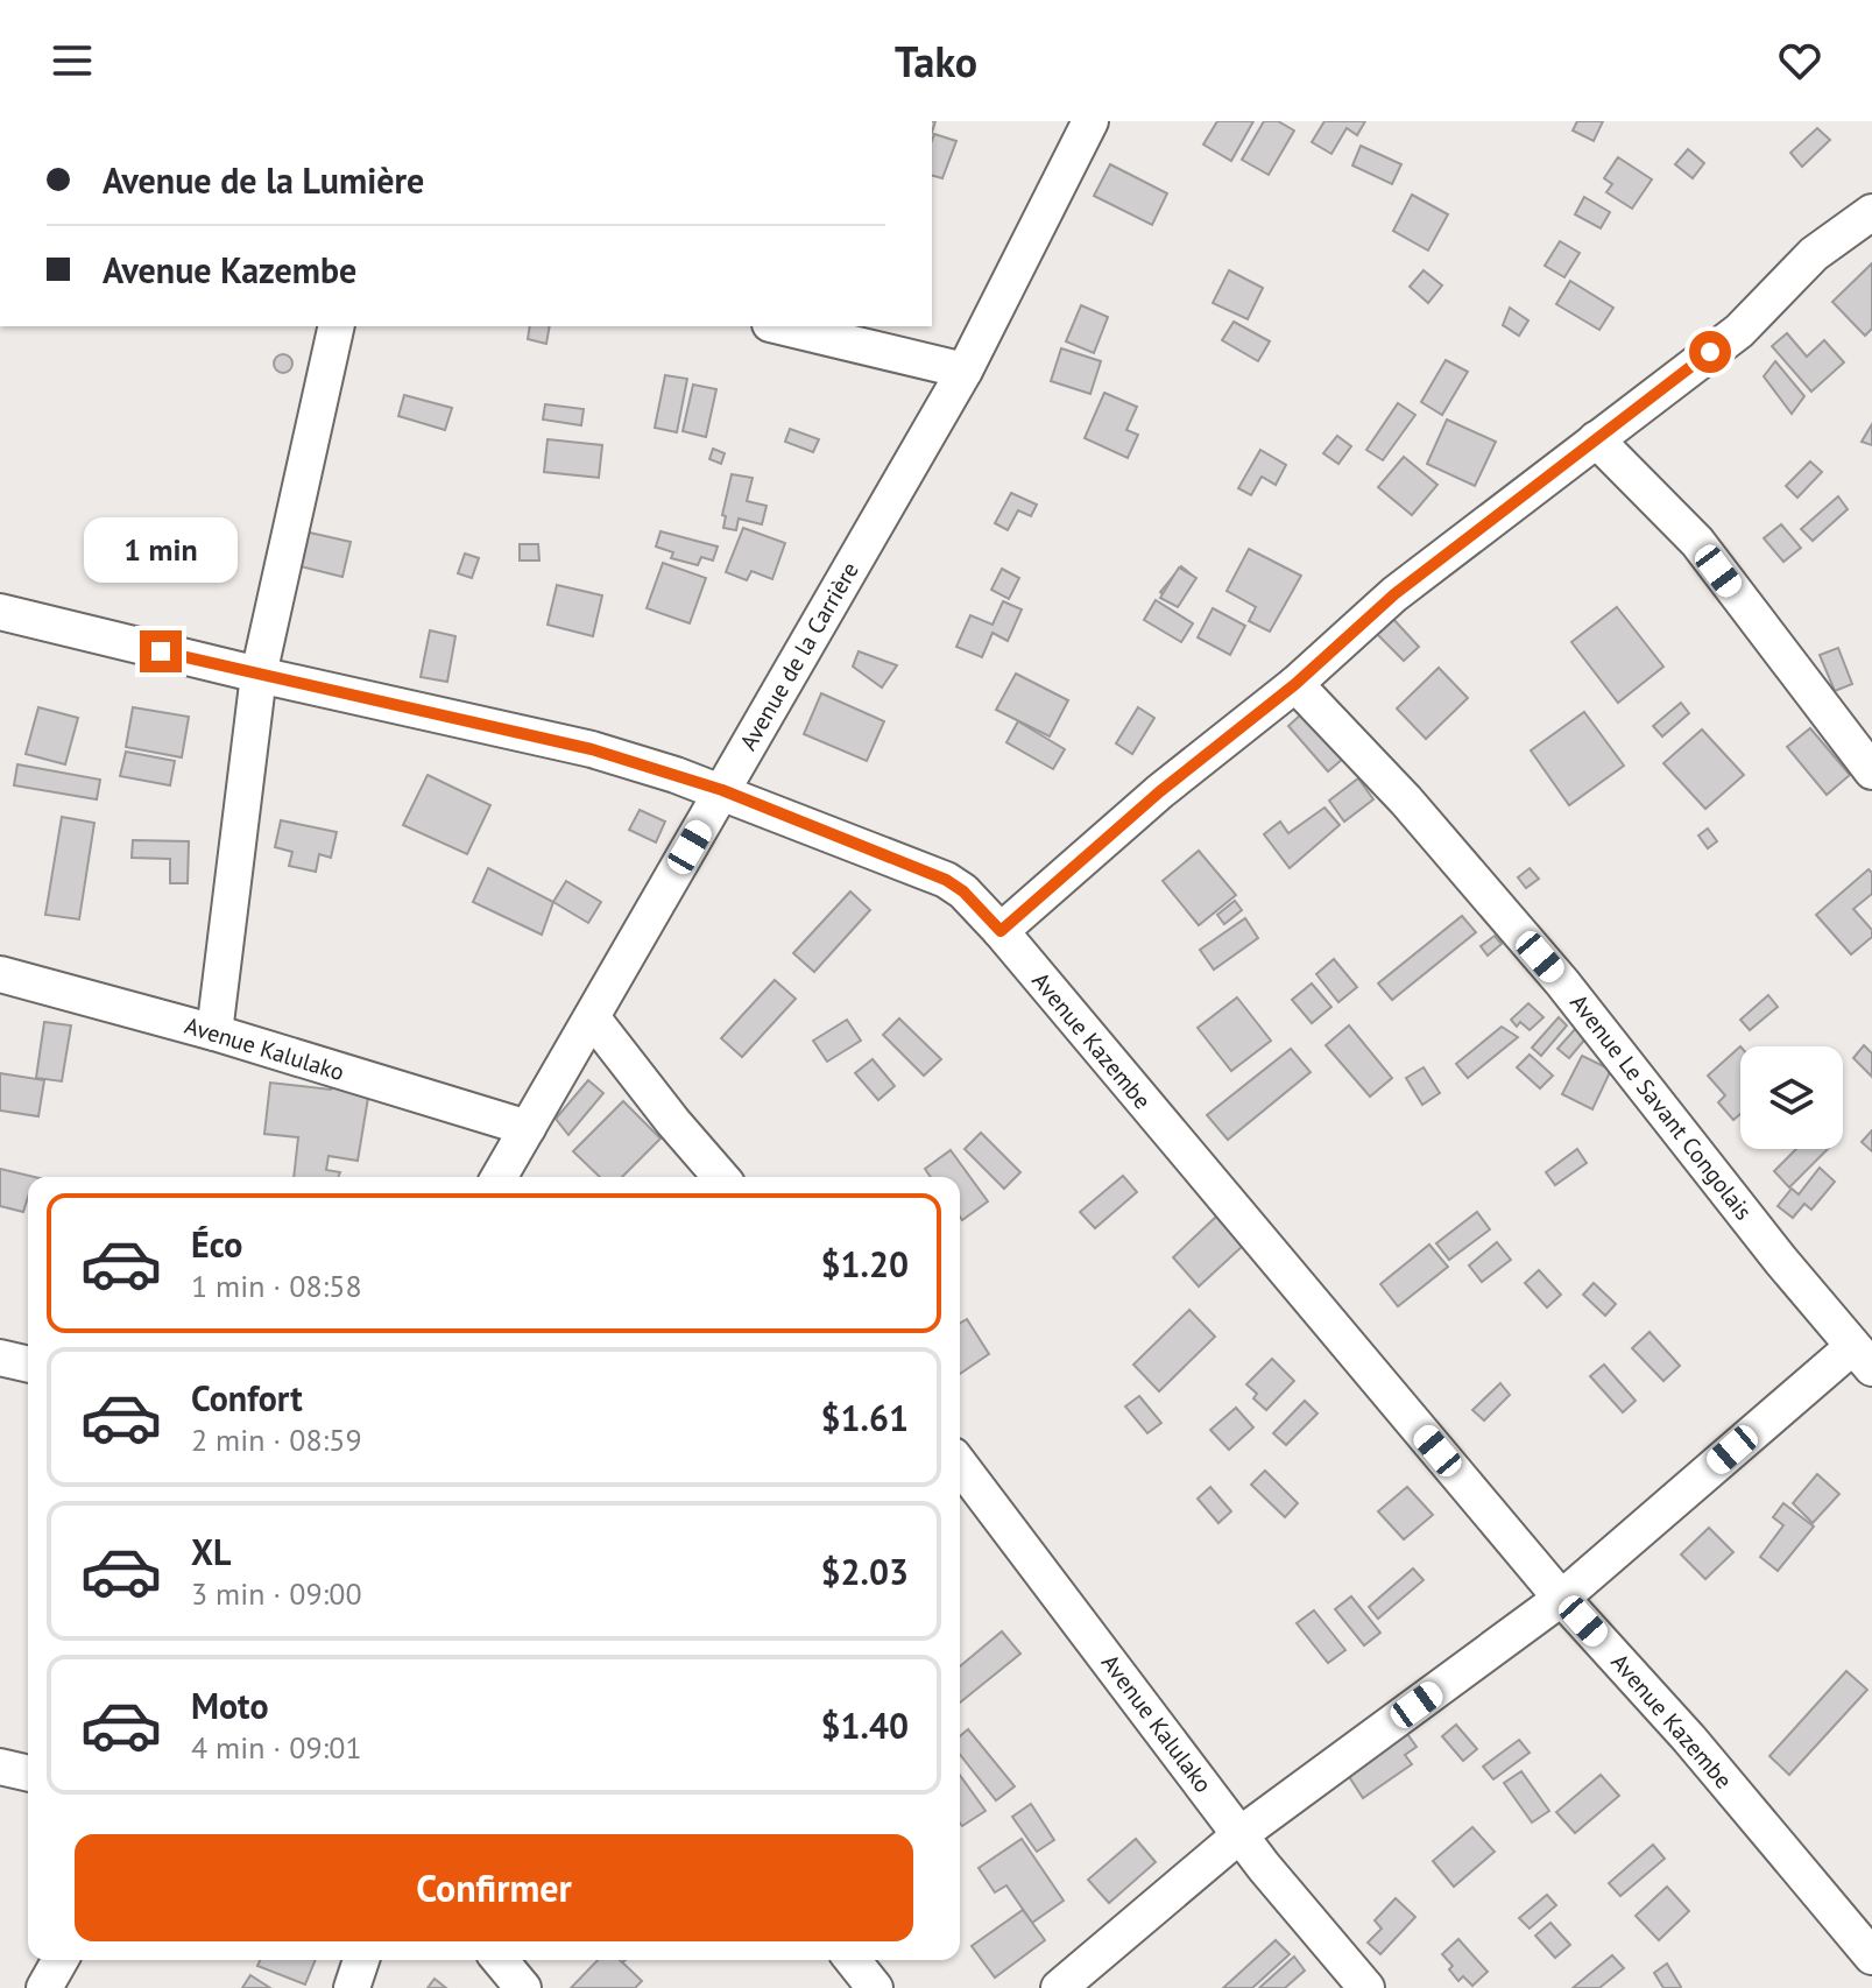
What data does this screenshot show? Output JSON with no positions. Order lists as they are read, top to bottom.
{
  "streets": {
    "street": [
      "Avenue de la Carrière",
      "Avenue Kazembe",
      "Avenue Kalulako",
      "Avenue Le Savant Congolais"
    ]
  },
  "crossings": [
    ["Avenue de la Carrière", "Avenue Kazembe"],
    ["Avenue de la Carrière", "Avenue Kalulako"]
  ],
  "page": {
    "header": "Tako",
    "banner": ["Avenue de la Lumière", "Avenue Kazembe"],
    "bubble": "1 min",
    "list": [
      {
        "name": "Éco",
        "note": "1 min · 08:58",
        "value": "$1.20"
      },
      {
        "name": "Confort",
        "note": "2 min · 08:59",
        "value": "$1.61"
      },
      {
        "name": "XL",
        "note": "3 min · 09:00",
        "value": "$2.03"
      },
      {
        "name": "Moto",
        "note": "4 min · 09:01",
        "value": "$1.40"
      }
    ],
    "buttons": "Confirmer"
  }
}
